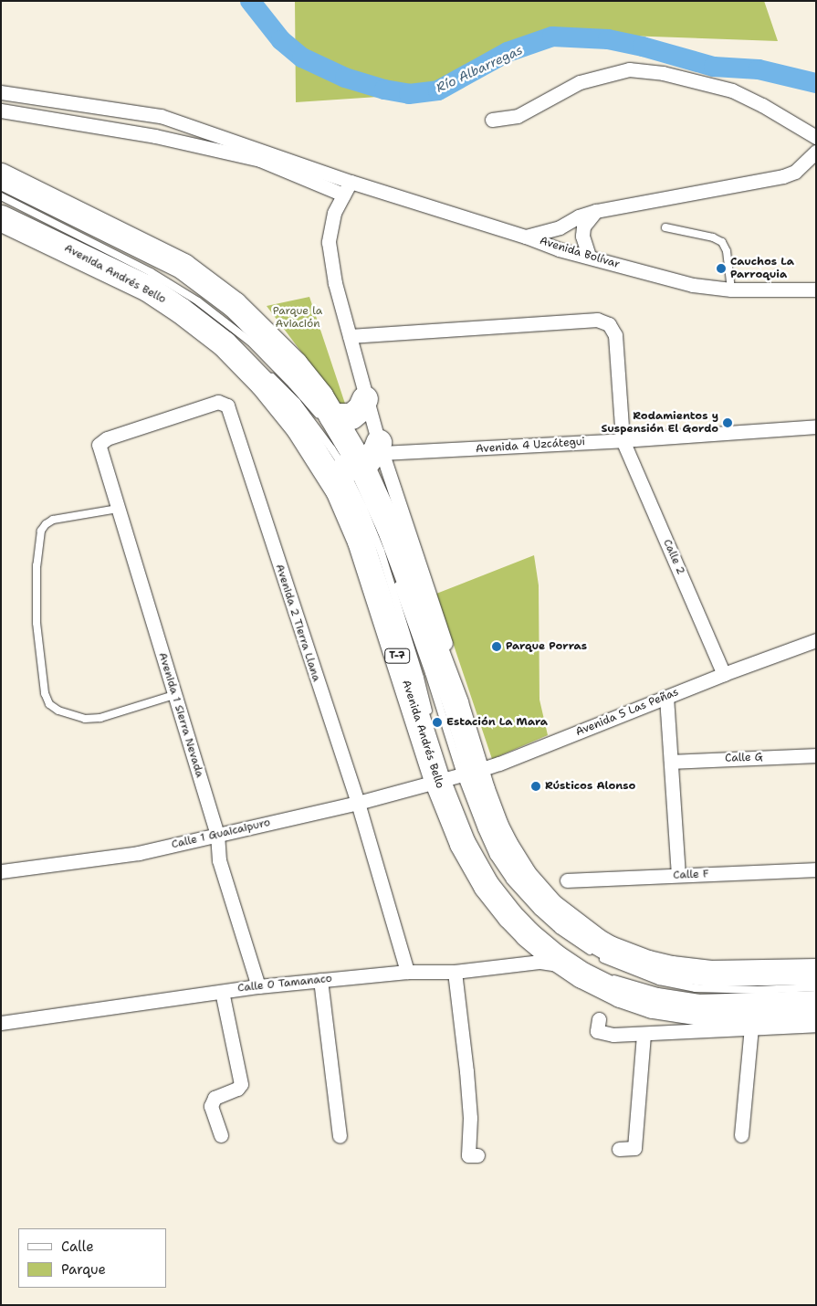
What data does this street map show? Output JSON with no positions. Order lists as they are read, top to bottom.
{
  "streets": {
    "highway": ["Avenida Andrés Bello", "T-7"],
    "street": [
      "Avenida Bolívar",
      "Avenida 4 Uzcátegui",
      "Calle 2",
      "Avenida 2 Tierra Llana",
      "Avenida 5 Las Peñas",
      "Avenida 1 Sierra Nevada",
      "Calle G",
      "Calle 1 Guaicaipuro",
      "Calle F",
      "Calle 0 Tamanaco"
    ]
  },
  "crossings": [
    ["Avenida Andrés Bello", "Avenida 4 Uzcátegui"],
    ["Avenida Andrés Bello", "Avenida 5 Las Peñas"],
    ["Avenida Andrés Bello", "Calle 1 Guaicaipuro"],
    ["Avenida Andrés Bello", "Calle 0 Tamanaco"],
    ["Avenida 4 Uzcátegui", "Calle 2"],
    ["Calle 2", "Avenida 5 Las Peñas"],
    ["Avenida 2 Tierra Llana", "Avenida 1 Sierra Nevada"],
    ["Avenida 2 Tierra Llana", "Calle 1 Guaicaipuro"],
    ["Avenida 2 Tierra Llana", "Calle 0 Tamanaco"],
    ["Avenida 5 Las Peñas", "Calle 1 Guaicaipuro"],
    ["Avenida 1 Sierra Nevada", "Calle 1 Guaicaipuro"],
    ["Avenida 1 Sierra Nevada", "Calle 0 Tamanaco"]
  ],
  "water": ["Río Albarregas"],
  "parks": ["Parque la Aviación"],
  "places": [
    "Cauchos La Parroquia",
    "Rodamientos y Suspensión El Gordo",
    "Parque Porras",
    "Estación La Mara",
    "Rústicos Alonso"
  ],
  "legend": ["Calle", "Parque"]
}
